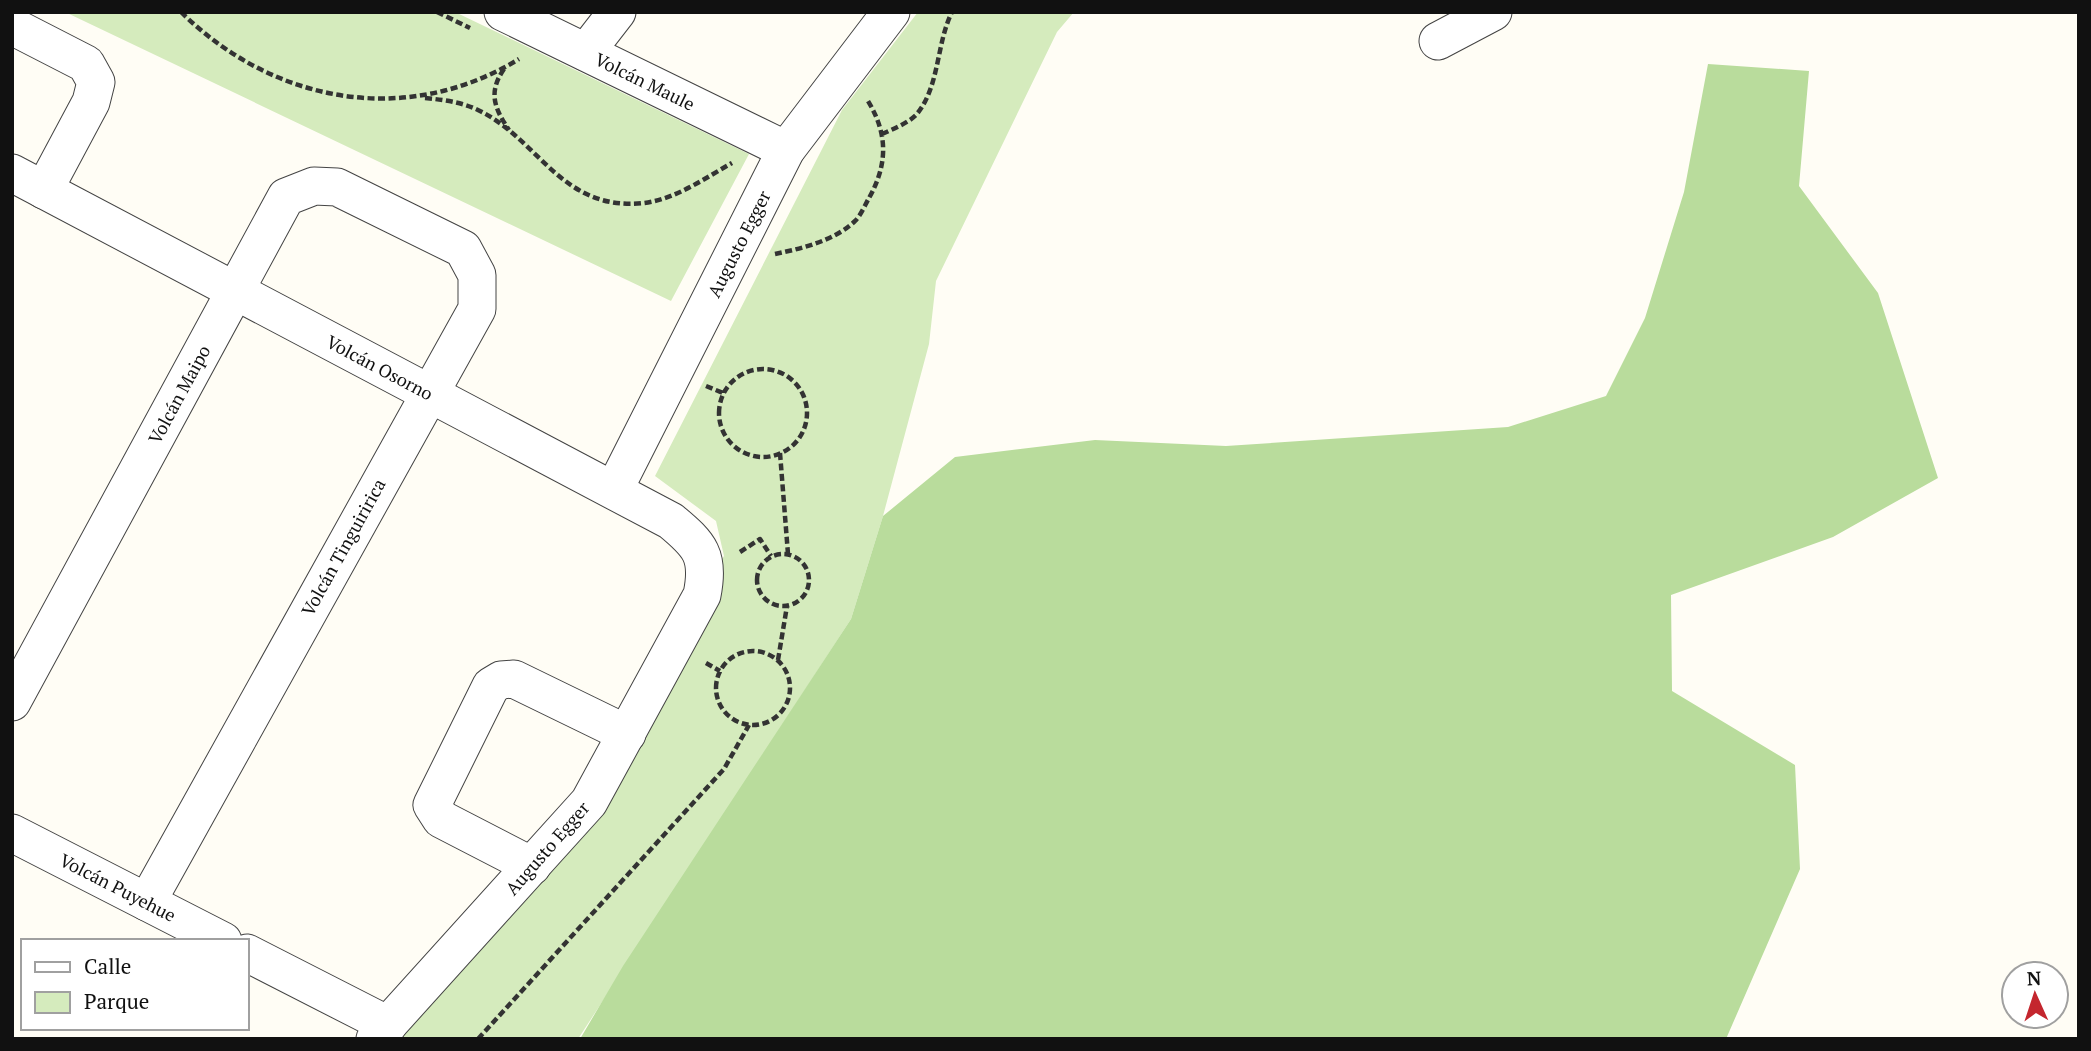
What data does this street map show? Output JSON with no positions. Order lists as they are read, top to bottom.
{
  "streets": {
    "street": [
      "Volcán Maule",
      "Augusto Egger",
      "Volcán Osorno",
      "Volcán Maipo",
      "Volcán Tinguiririca",
      "Volcán Puyehue"
    ]
  },
  "crossings": [
    ["Volcán Maule", "Augusto Egger"],
    ["Augusto Egger", "Volcán Osorno"],
    ["Volcán Osorno", "Volcán Maipo"],
    ["Volcán Osorno", "Volcán Tinguiririca"],
    ["Volcán Maipo", "Volcán Tinguiririca"],
    ["Volcán Tinguiririca", "Volcán Puyehue"]
  ],
  "legend": ["Calle", "Parque"],
  "north": "top"
}
